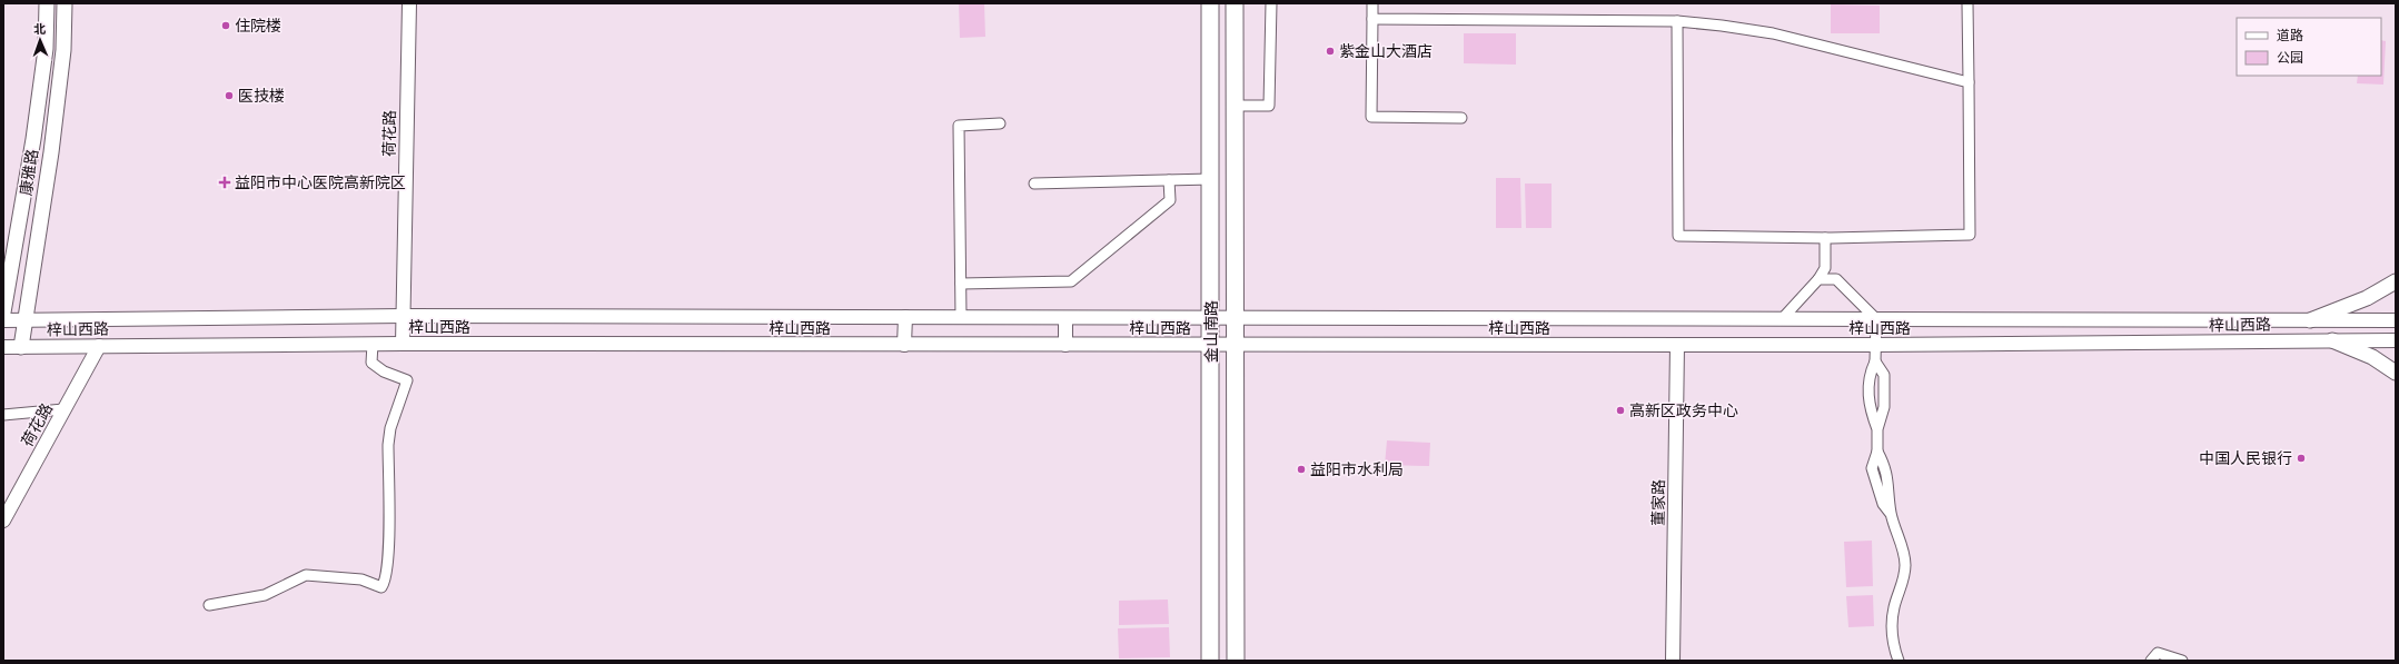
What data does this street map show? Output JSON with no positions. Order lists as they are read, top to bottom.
{
  "streets": {
    "highway": ["金山南路"],
    "main road": ["康雅路"],
    "street": ["荷花路", "梓山西路", "董家路"]
  },
  "crossings": [
    ["荷花路", "梓山西路"],
    ["康雅路", "梓山西路"],
    ["梓山西路", "金山南路"],
    ["梓山西路", "董家路"]
  ],
  "places": {
    "other": [
      "住院楼",
      "紫金山大酒店",
      "医技楼",
      "高新区政务中心",
      "中国人民银行",
      "益阳市水利局"
    ],
    "health": ["益阳市中心医院高新院区"]
  },
  "legend": ["道路", "公园"],
  "north": "top"
}
